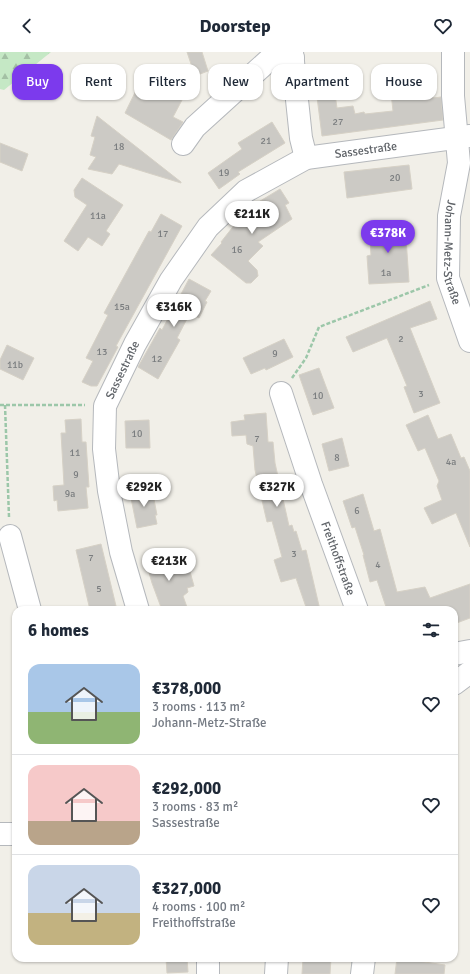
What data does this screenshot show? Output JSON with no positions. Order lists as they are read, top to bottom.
{
  "streets": {
    "street": ["Sassestraße", "Johann-Metz-Straße", "Freithoffstraße"]
  },
  "crossings": [
    ["Sassestraße", "Johann-Metz-Straße"]
  ],
  "house_numbers": [
    "27",
    "21",
    "18",
    "19",
    "20",
    "11a",
    "17",
    "16",
    "1a",
    "15a",
    "2",
    "13",
    "9",
    "12",
    "11b",
    "3",
    "10",
    "10",
    "7",
    "11",
    "8",
    "4a",
    "9",
    "9a",
    "6",
    "3",
    "7",
    "4",
    "5"
  ],
  "page": {
    "header": "Doorstep",
    "chip": [
      "Buy",
      "Rent",
      "Filters",
      "New",
      "Apartment",
      "House"
    ],
    "price": [
      "€211K",
      "€378K",
      "€316K",
      "€292K",
      "€327K",
      "€213K"
    ],
    "heading": "6 homes",
    "list": [
      {
        "name": "€378,000",
        "note": "3 rooms · 113 m² · Johann-Metz-Straße"
      },
      {
        "name": "€292,000",
        "note": "3 rooms · 83 m² · Sassestraße"
      },
      {
        "name": "€327,000",
        "note": "4 rooms · 100 m² · Freithoffstraße"
      }
    ]
  }
}
